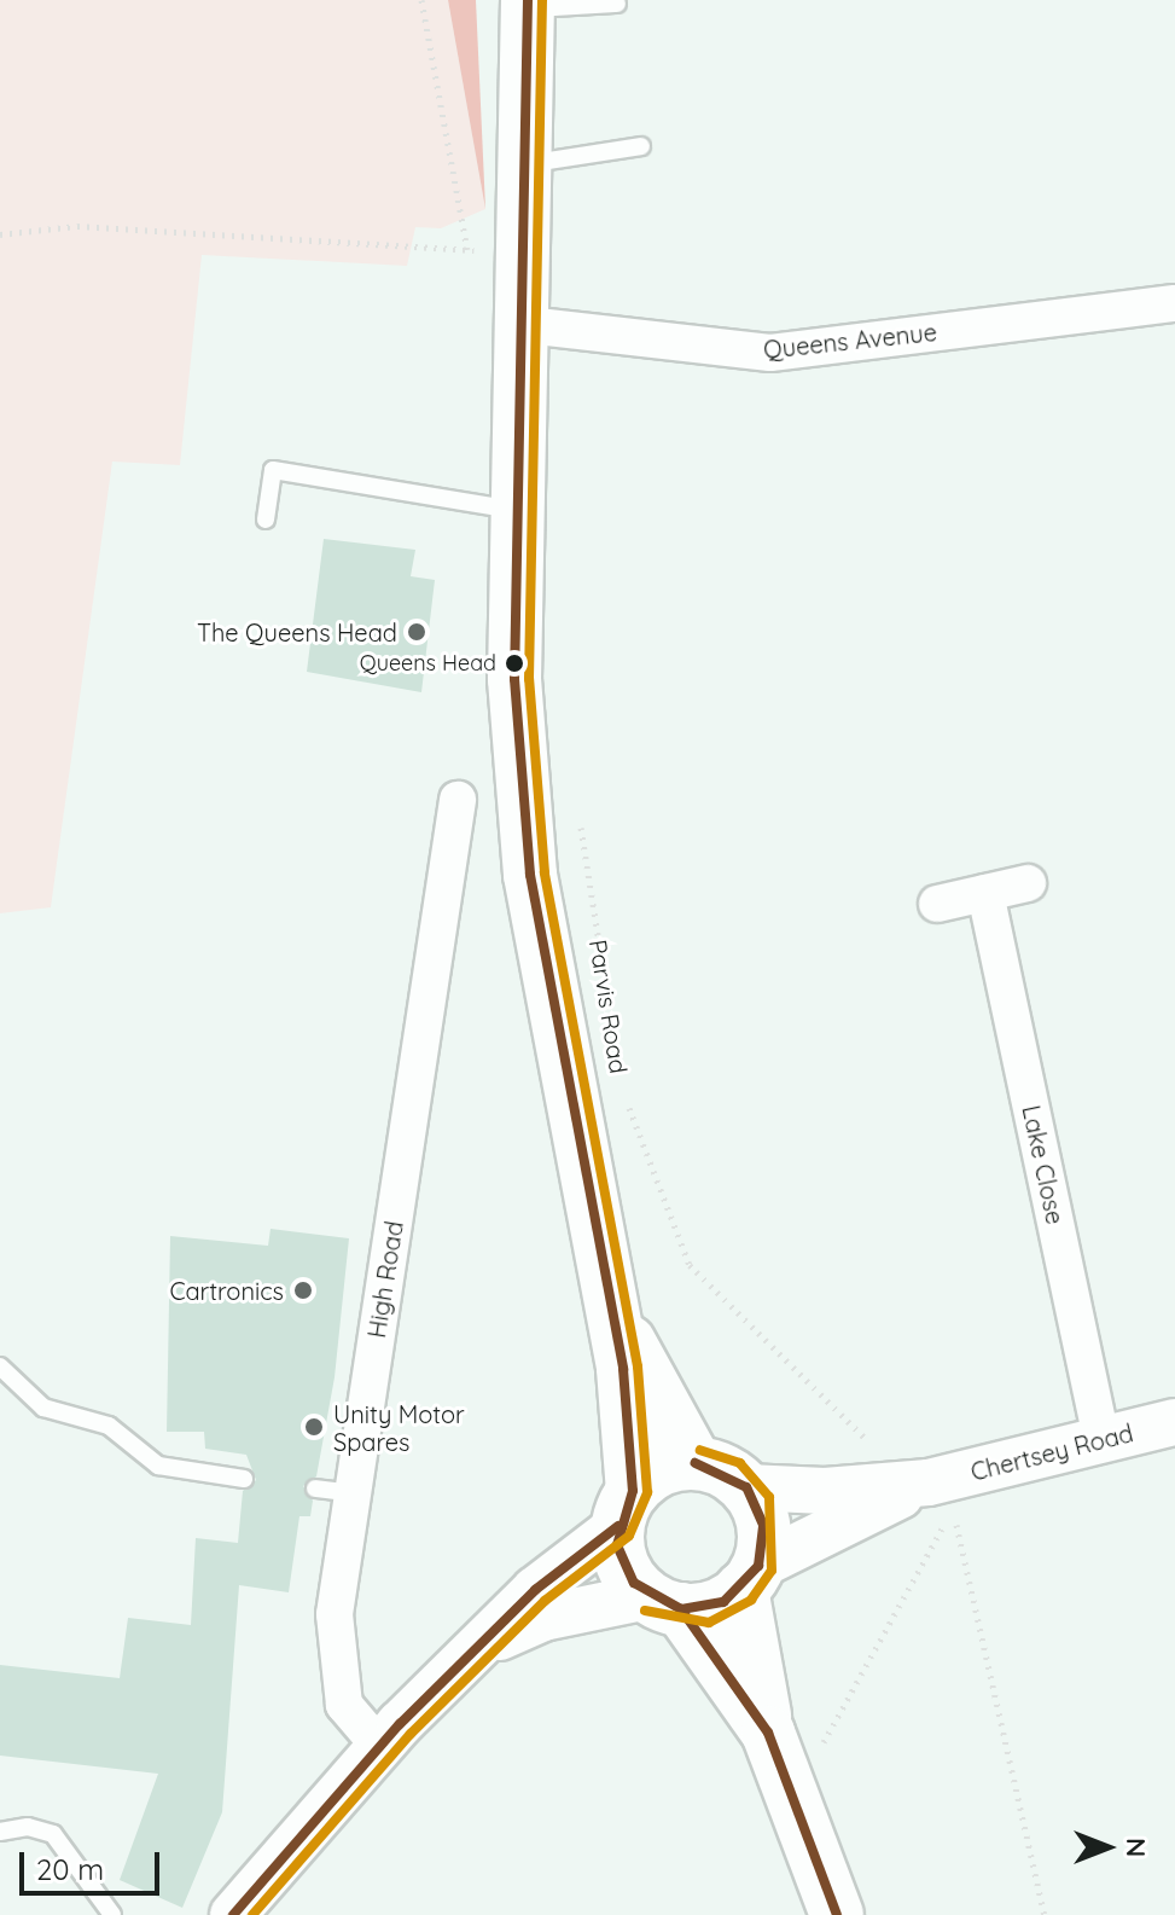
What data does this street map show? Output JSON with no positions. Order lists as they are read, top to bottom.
{
  "streets": {
    "street": [
      "Queens Avenue",
      "Lake Close",
      "High Road",
      "Chertsey Road"
    ],
    "path": ["Parvis Road"]
  },
  "crossings": [
    ["Lake Close", "Chertsey Road"]
  ],
  "places": [
    "The Queens Head",
    "Queens Head",
    "Cartronics",
    "Unity Motor Spares"
  ],
  "scale_bar": "20 m",
  "north": "right"
}
